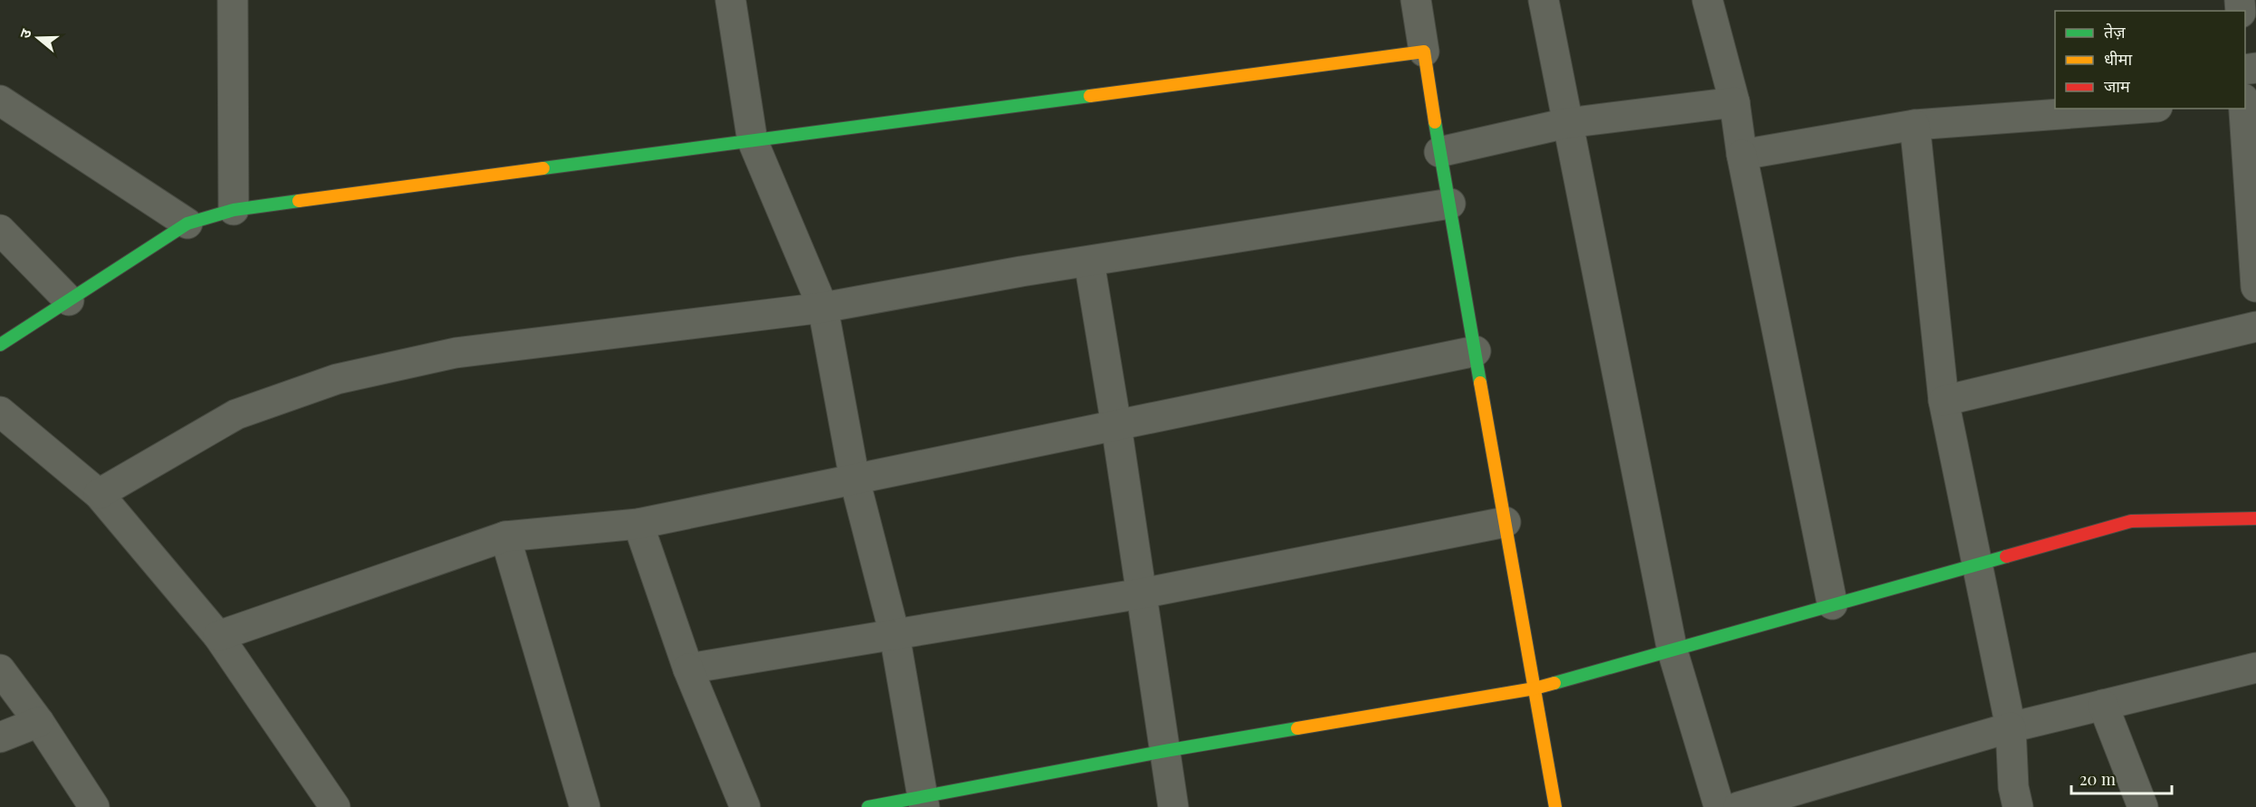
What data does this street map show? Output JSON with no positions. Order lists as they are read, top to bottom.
{
  "legend": ["तेज़", "धीमा", "जाम"],
  "scale_bar": "20 m",
  "north": "left"
}
